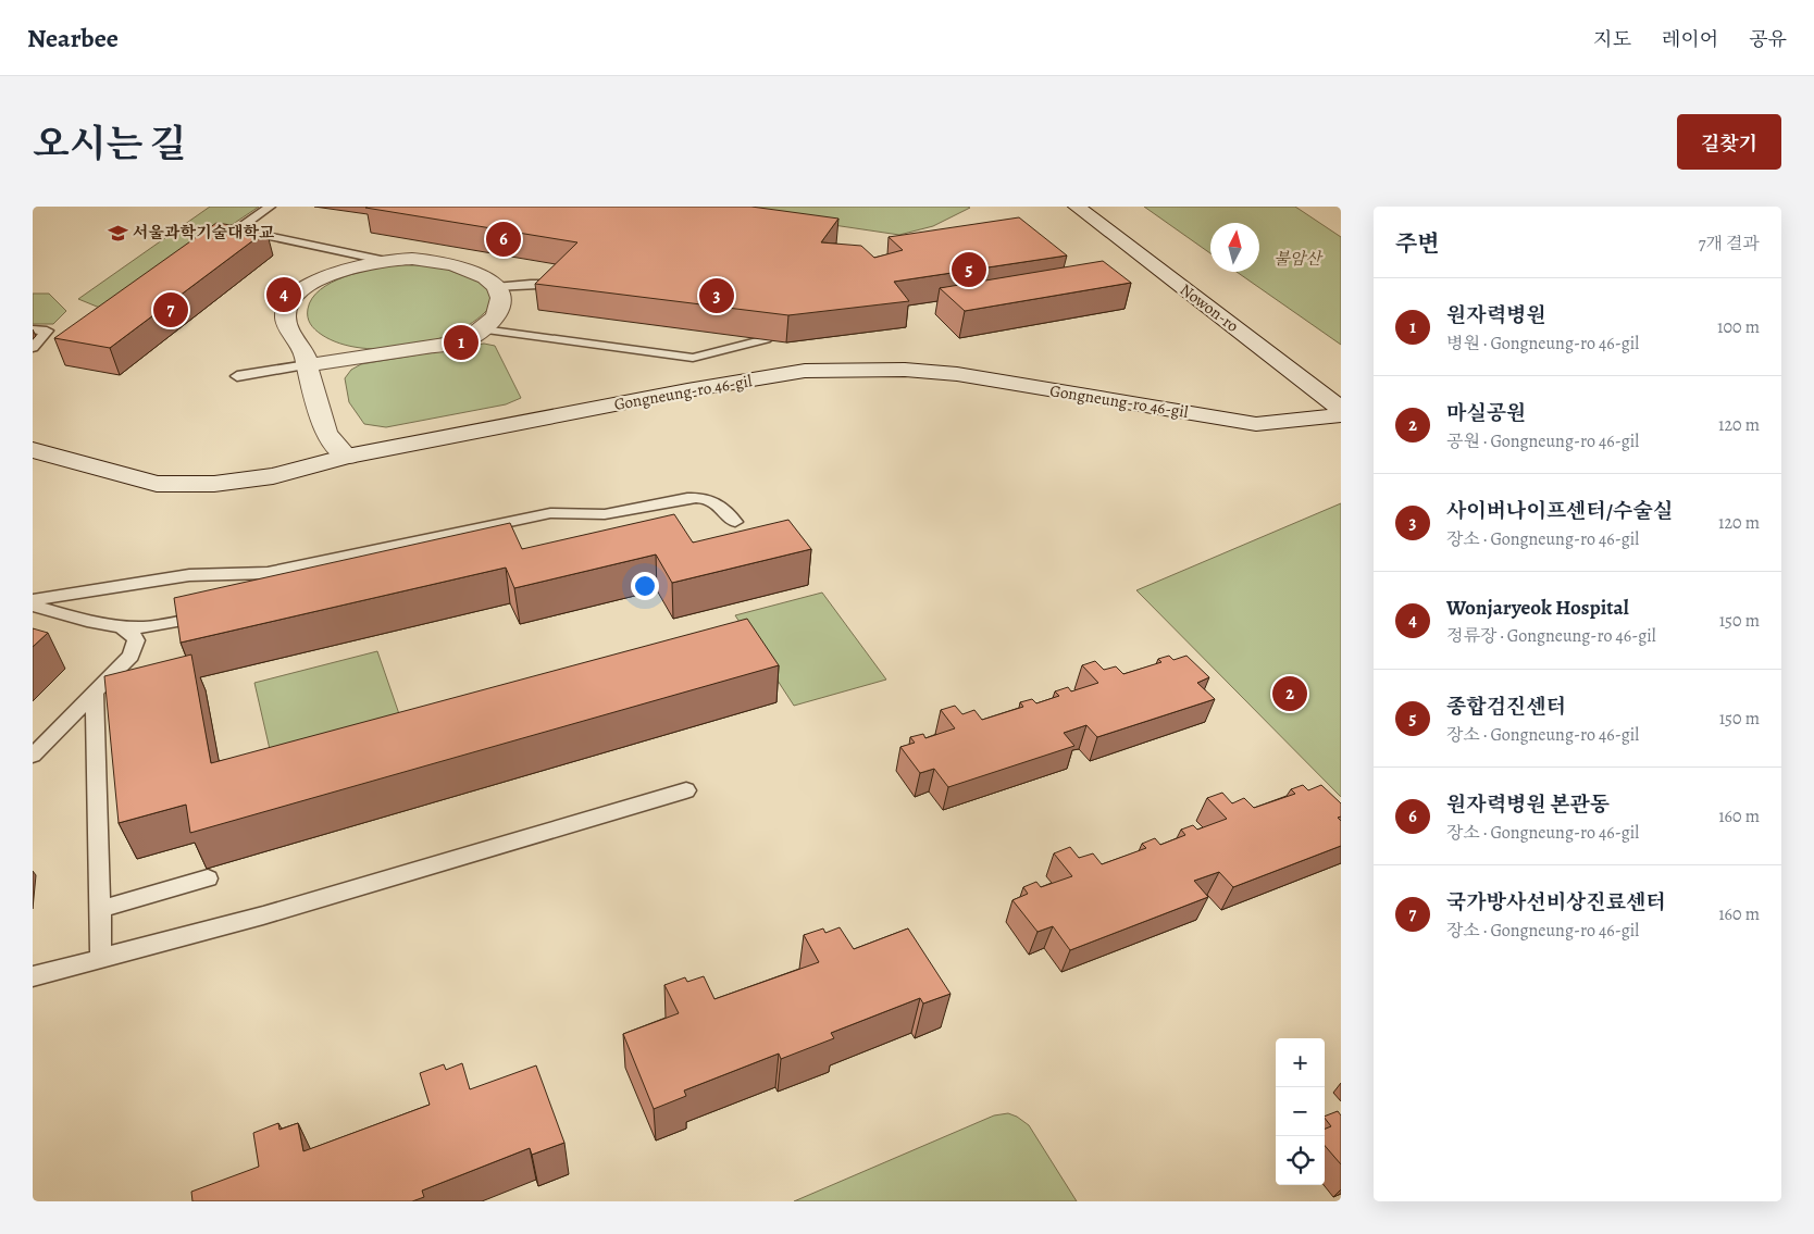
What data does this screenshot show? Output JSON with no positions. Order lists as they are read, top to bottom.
{
  "streets": {
    "street": ["Nowon-ro", "Gongneung-ro 46-gil"]
  },
  "parks": ["불암산"],
  "places": {
    "school or university": ["서울과학기술대학교"]
  },
  "north": "top",
  "page": {
    "header": "Nearbee",
    "nav": ["지도", "레이어", "공유"],
    "title": "오시는 길",
    "buttons": "길찾기",
    "heading": ["주변", "7개 결과"],
    "pins": [
      "6",
      "5",
      "4",
      "3",
      "7",
      "1",
      "2"
    ],
    "list": [
      {
        "mark": "1",
        "name": "원자력병원",
        "note": "병원 · Gongneung-ro 46-gil",
        "value": "100 m"
      },
      {
        "mark": "2",
        "name": "마실공원",
        "note": "공원 · Gongneung-ro 46-gil",
        "value": "120 m"
      },
      {
        "mark": "3",
        "name": "사이버나이프센터/수술실",
        "note": "장소 · Gongneung-ro 46-gil",
        "value": "120 m"
      },
      {
        "mark": "4",
        "name": "Wonjaryeok Hospital",
        "note": "정류장 · Gongneung-ro 46-gil",
        "value": "150 m"
      },
      {
        "mark": "5",
        "name": "종합검진센터",
        "note": "장소 · Gongneung-ro 46-gil",
        "value": "150 m"
      },
      {
        "mark": "6",
        "name": "원자력병원 본관동",
        "note": "장소 · Gongneung-ro 46-gil",
        "value": "160 m"
      },
      {
        "mark": "7",
        "name": "국가방사선비상진료센터",
        "note": "장소 · Gongneung-ro 46-gil",
        "value": "160 m"
      }
    ],
    "map_buttons": ["+", "−"]
  }
}
